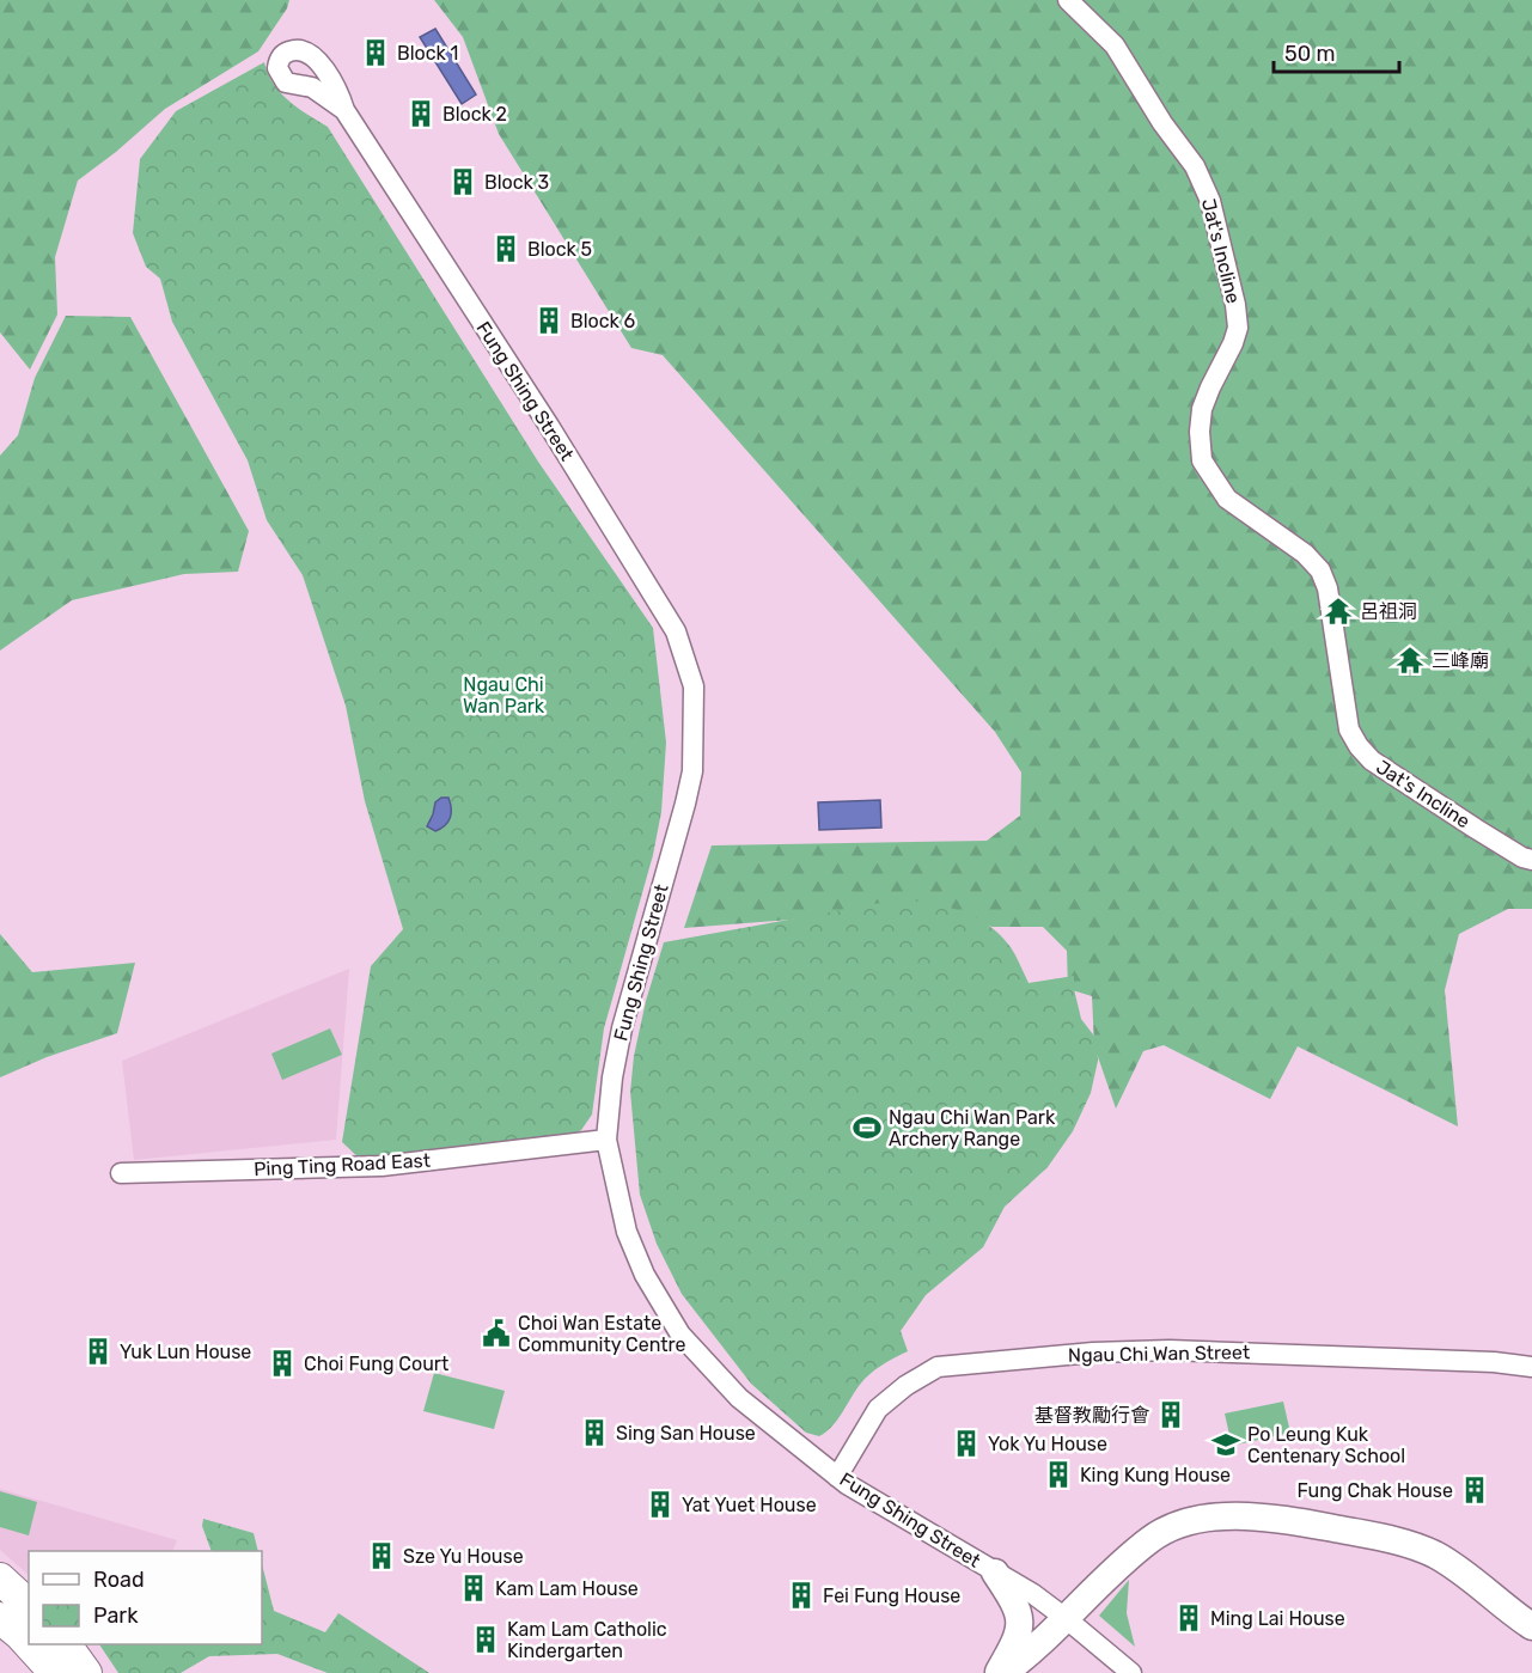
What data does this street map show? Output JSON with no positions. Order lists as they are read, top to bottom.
{
  "streets": {
    "street": [
      "Jat's Incline",
      "Fung Shing Street",
      "Ping Ting Road East",
      "Ngau Chi Wan Street"
    ]
  },
  "crossings": [
    ["Fung Shing Street", "Ping Ting Road East"],
    ["Fung Shing Street", "Ngau Chi Wan Street"]
  ],
  "parks": ["Ngau Chi Wan Park"],
  "places": {
    "building": [
      "Block 1",
      "Block 2",
      "Block 3",
      "Block 5",
      "Block 6",
      "Yuk Lun House",
      "Choi Fung Court",
      "基督教勵行會",
      "Sing San House",
      "Yok Yu House",
      "King Kung House",
      "Fung Chak House",
      "Yat Yuet House",
      "Sze Yu House",
      "Kam Lam House",
      "Fei Fung House",
      "Ming Lai House",
      "Kam Lam Catholic Kindergarten"
    ],
    "temple": ["呂祖洞", "三峰廟"],
    "sports": ["Ngau Chi Wan Park Archery Range"],
    "public building": ["Choi Wan Estate Community Centre"],
    "school or university": ["Po Leung Kuk Centenary School"]
  },
  "legend": ["Road", "Park"],
  "scale_bar": "50 m"
}
